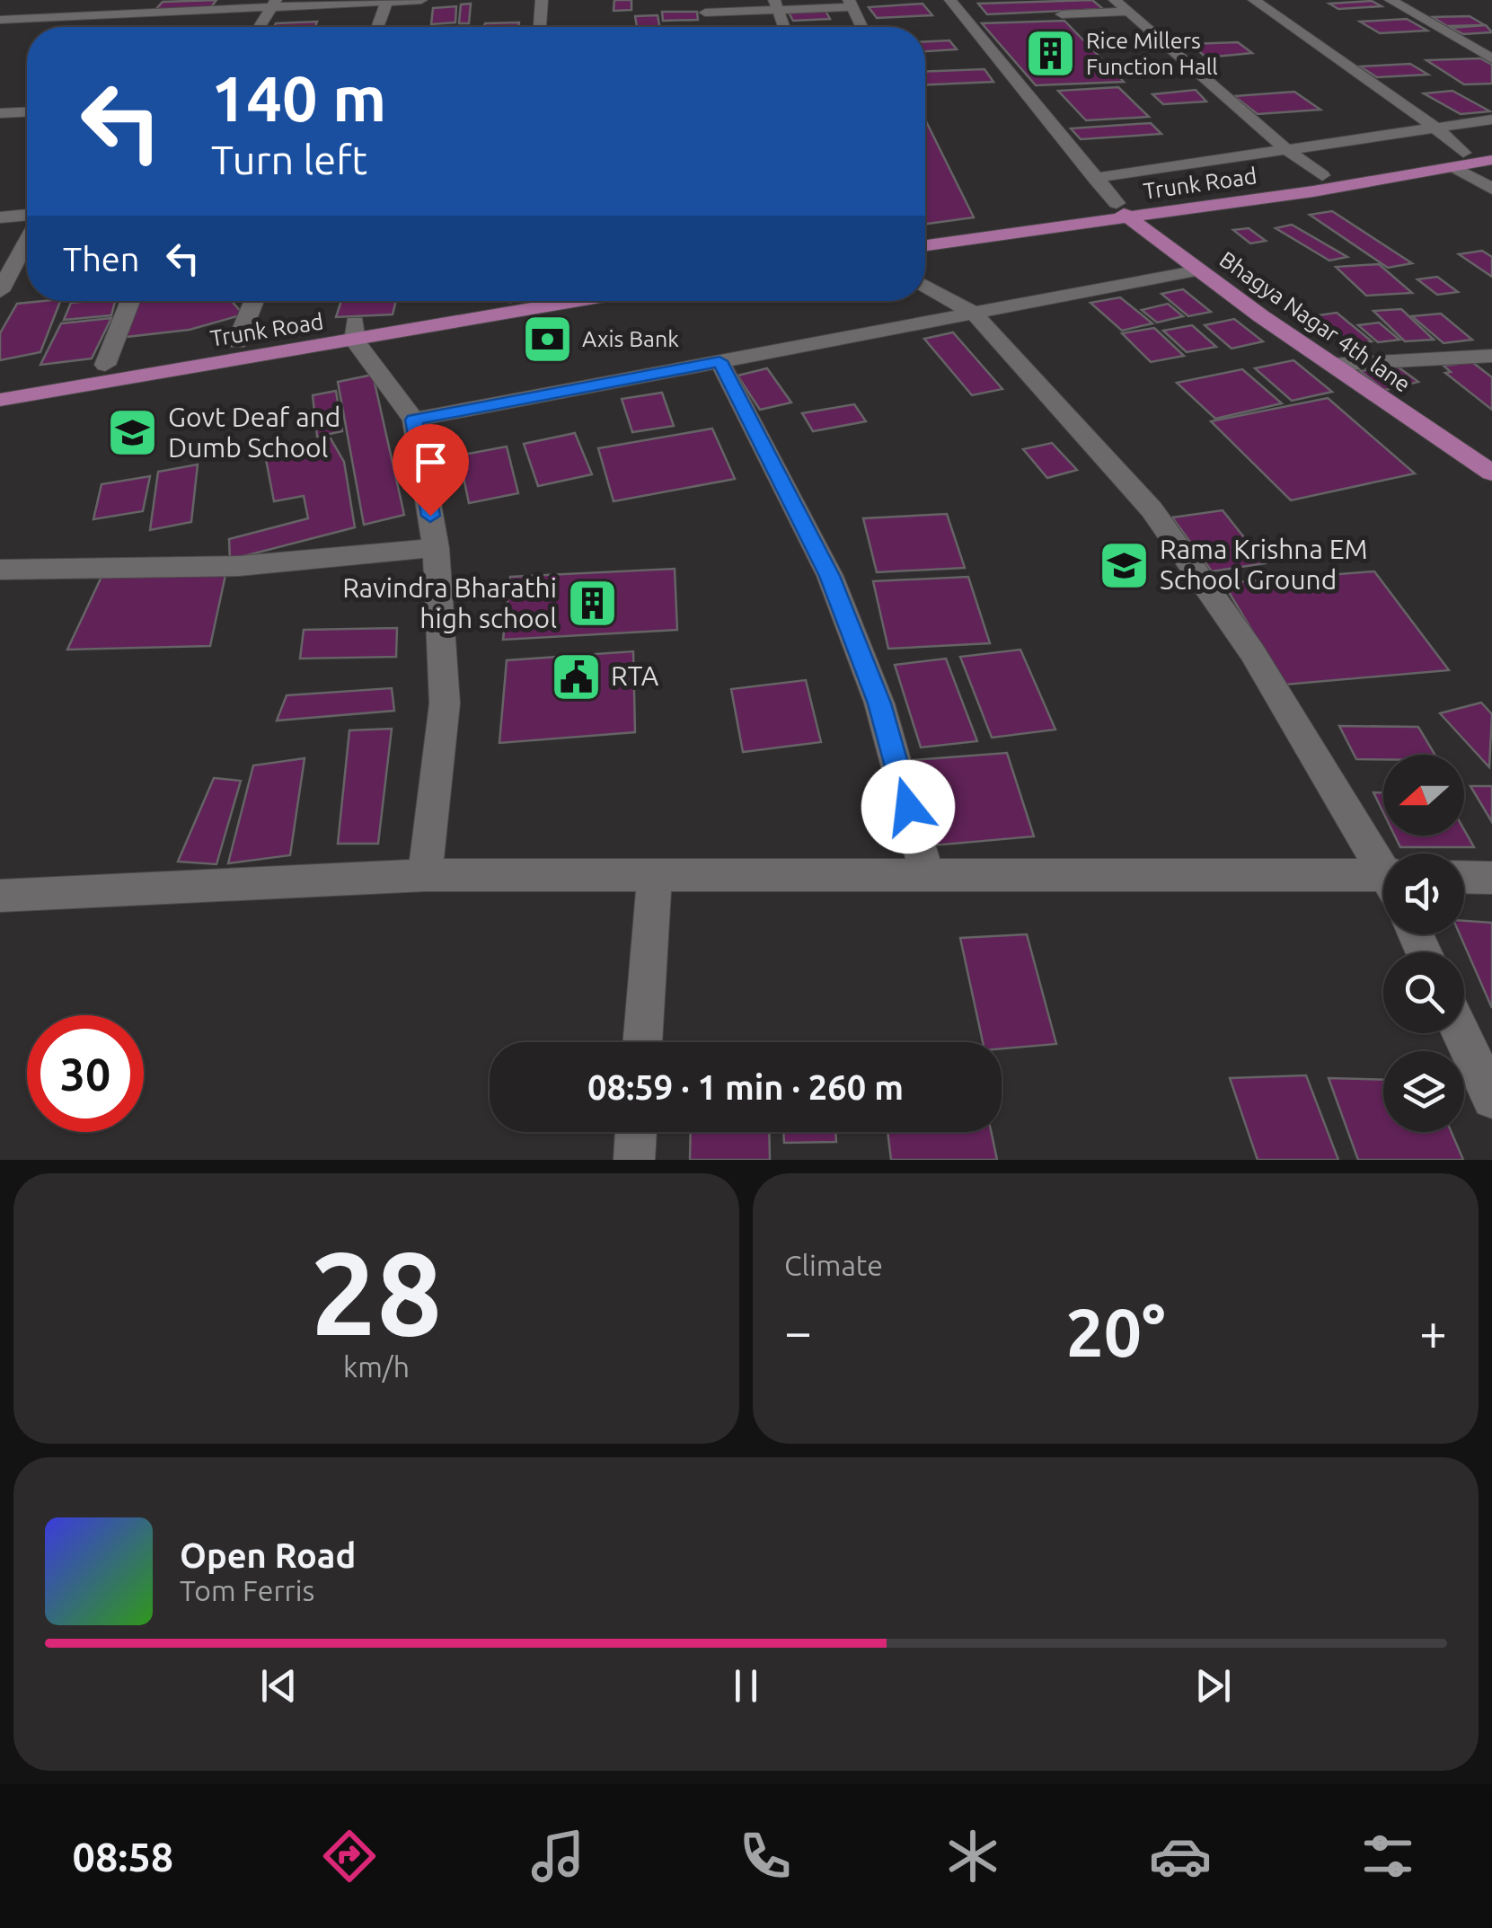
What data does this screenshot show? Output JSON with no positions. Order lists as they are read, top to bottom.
{
  "streets": {
    "main road": ["Trunk Road", "Bhagya Nagar 4th lane"]
  },
  "crossings": [
    ["Trunk Road", "Bhagya Nagar 4th lane"]
  ],
  "places": {
    "building": ["Rice Millers Function Hall", "Ravindra Bharathi high school"],
    "bank": ["Axis Bank"],
    "school or university": ["Govt Deaf and Dumb School", "Rama Krishna EM School Ground"],
    "public building": ["RTA"]
  },
  "north": "left",
  "page": {
    "turn": ["140 m", "Turn left"],
    "then": "Then",
    "limit": "30",
    "trip": "08:59 · 1 min · 260 m",
    "tile": [
      ["28", "km/h"],
      "Climate"
    ],
    "heat": ["−", "20°", "+"],
    "song": ["Open Road", "Tom Ferris"],
    "tabs": "08:58"
  }
}
